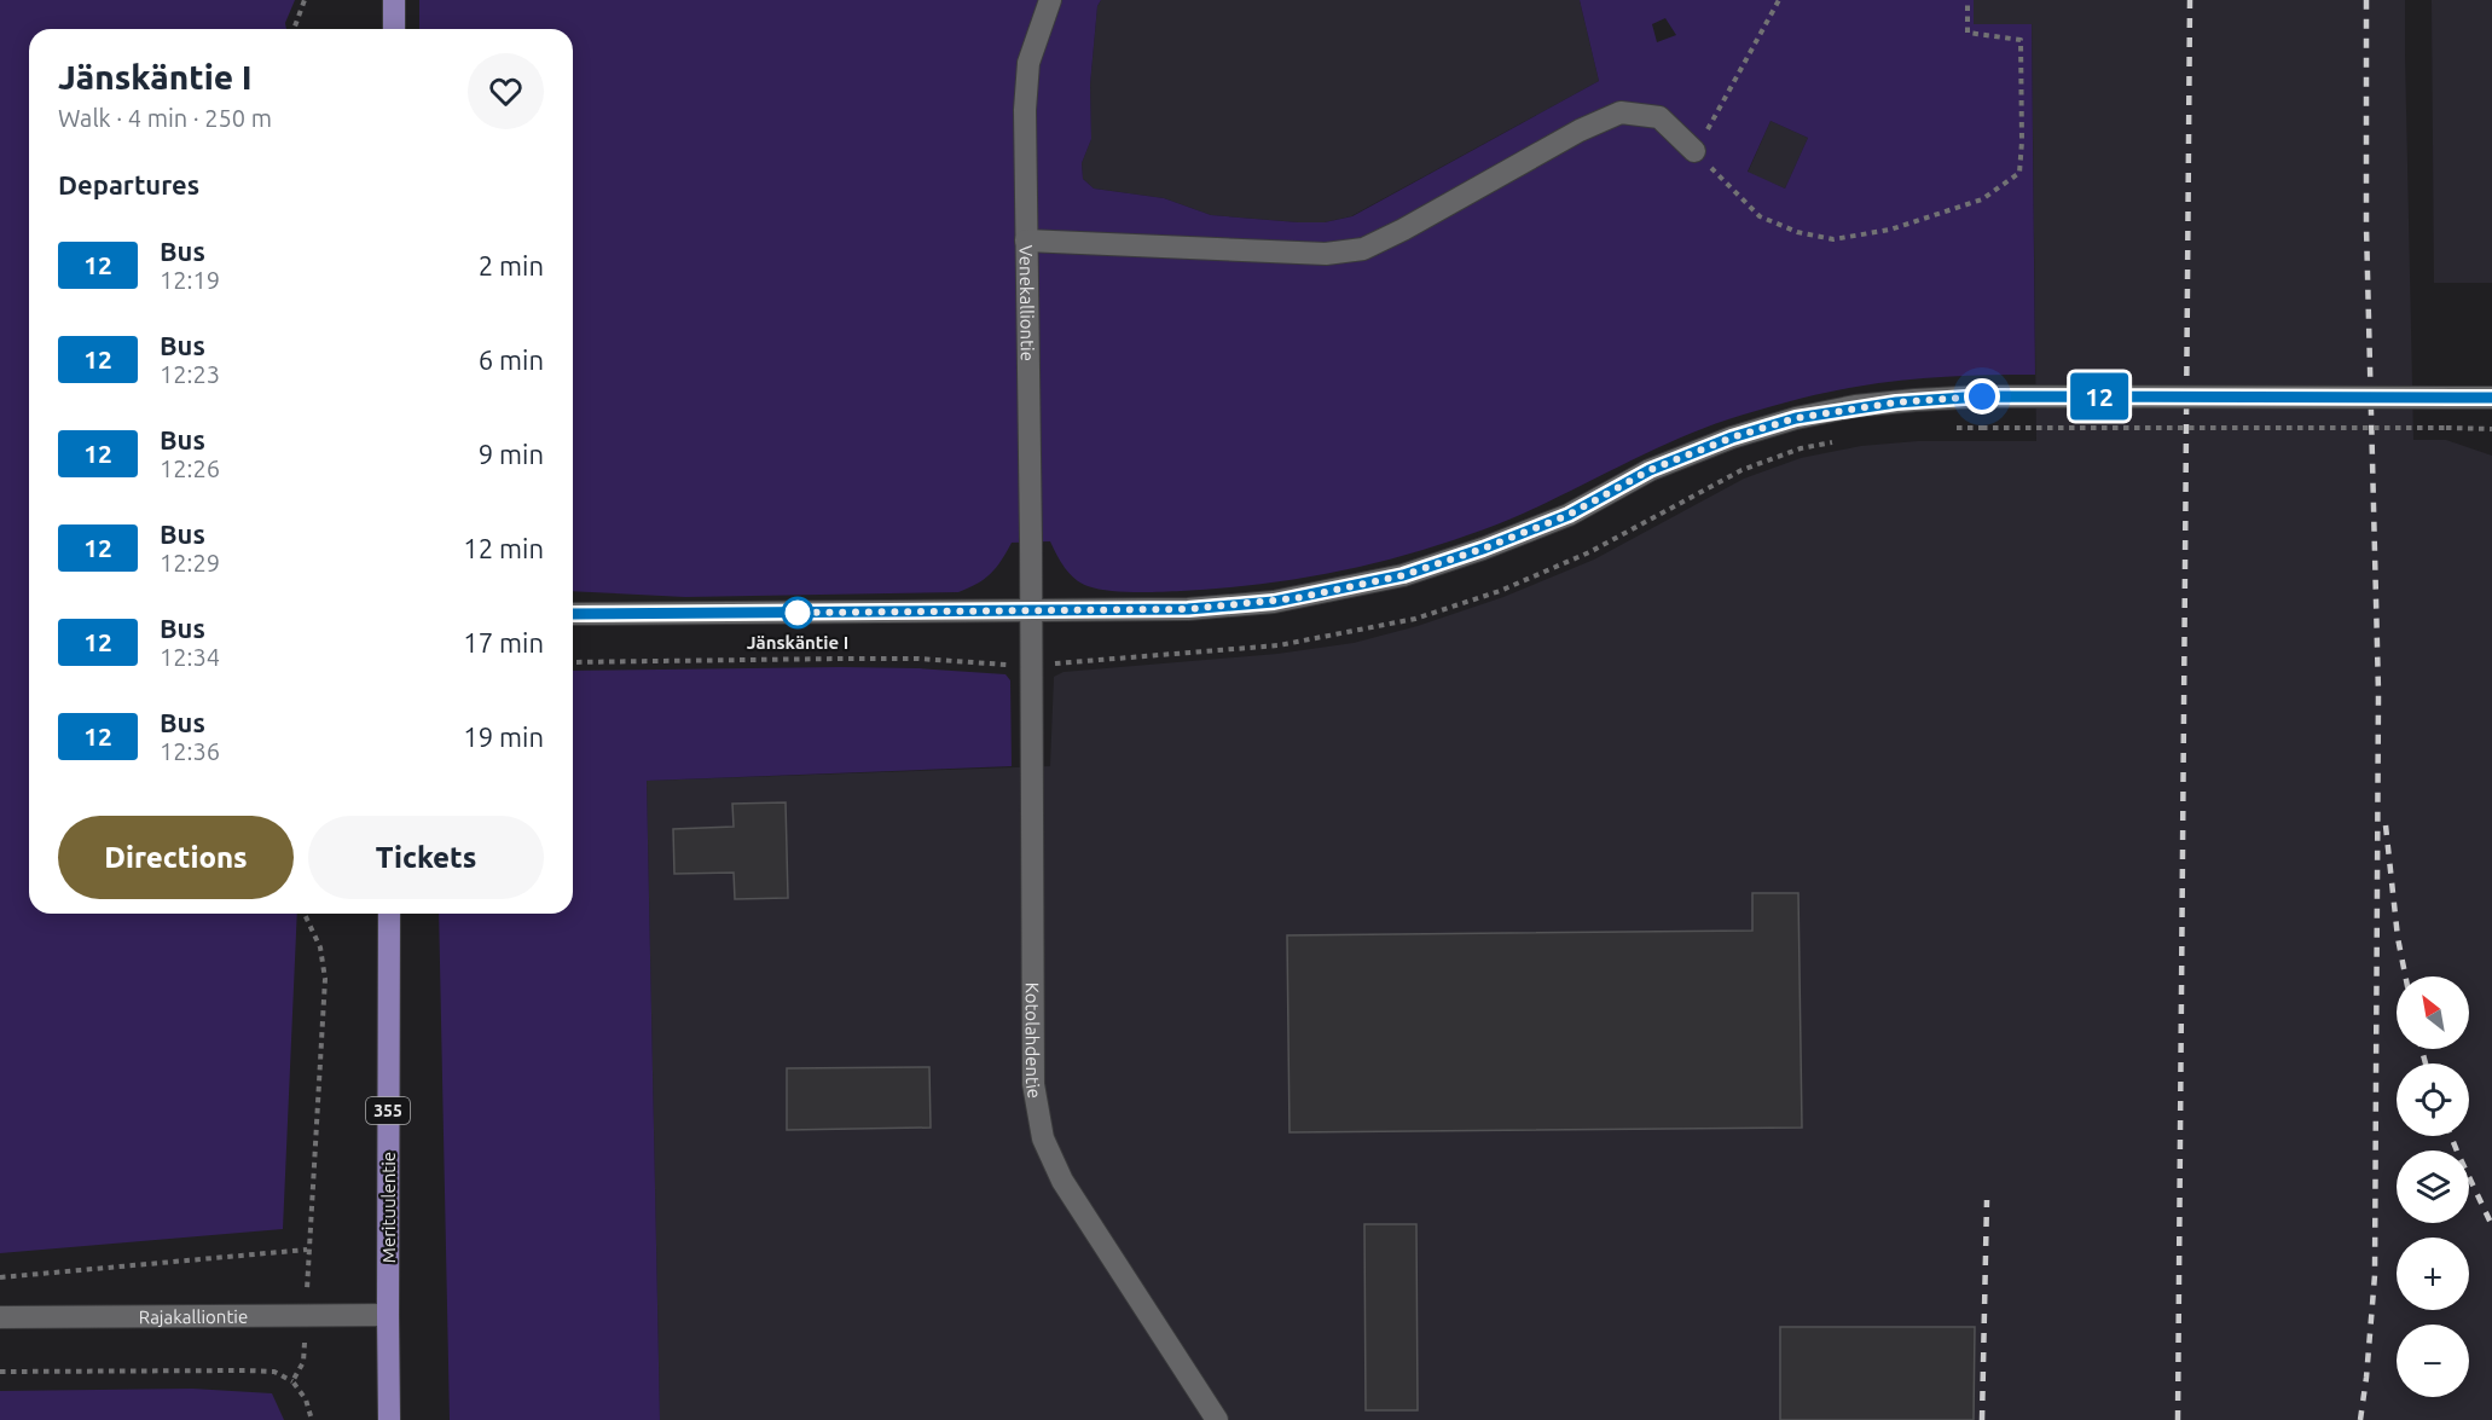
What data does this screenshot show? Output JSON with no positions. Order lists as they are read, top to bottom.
{
  "streets": {
    "main road": ["355", "Merituulentie"],
    "street": ["Venekalliontie", "Kotolahdentie", "Rajakalliontie"]
  },
  "crossings": [
    ["Venekalliontie", "Kotolahdentie"],
    ["Merituulentie", "Rajakalliontie"]
  ],
  "places": ["Jänskäntie I"],
  "lines": ["bus line 12"],
  "north": "top left",
  "page": {
    "on_map": "12",
    "heading": [
      ["Jänskäntie I", "Walk · 4 min · 250 m"],
      "Departures"
    ],
    "list": [
      {
        "mark": "12",
        "name": "Bus",
        "note": "12:19",
        "value": "2 min"
      },
      {
        "mark": "12",
        "name": "Bus",
        "note": "12:23",
        "value": "6 min"
      },
      {
        "mark": "12",
        "name": "Bus",
        "note": "12:26",
        "value": "9 min"
      },
      {
        "mark": "12",
        "name": "Bus",
        "note": "12:29",
        "value": "12 min"
      },
      {
        "mark": "12",
        "name": "Bus",
        "note": "12:34",
        "value": "17 min"
      },
      {
        "mark": "12",
        "name": "Bus",
        "note": "12:36",
        "value": "19 min"
      }
    ],
    "buttons": ["Directions", "Tickets"],
    "map_buttons": ["+", "−"]
  }
}
